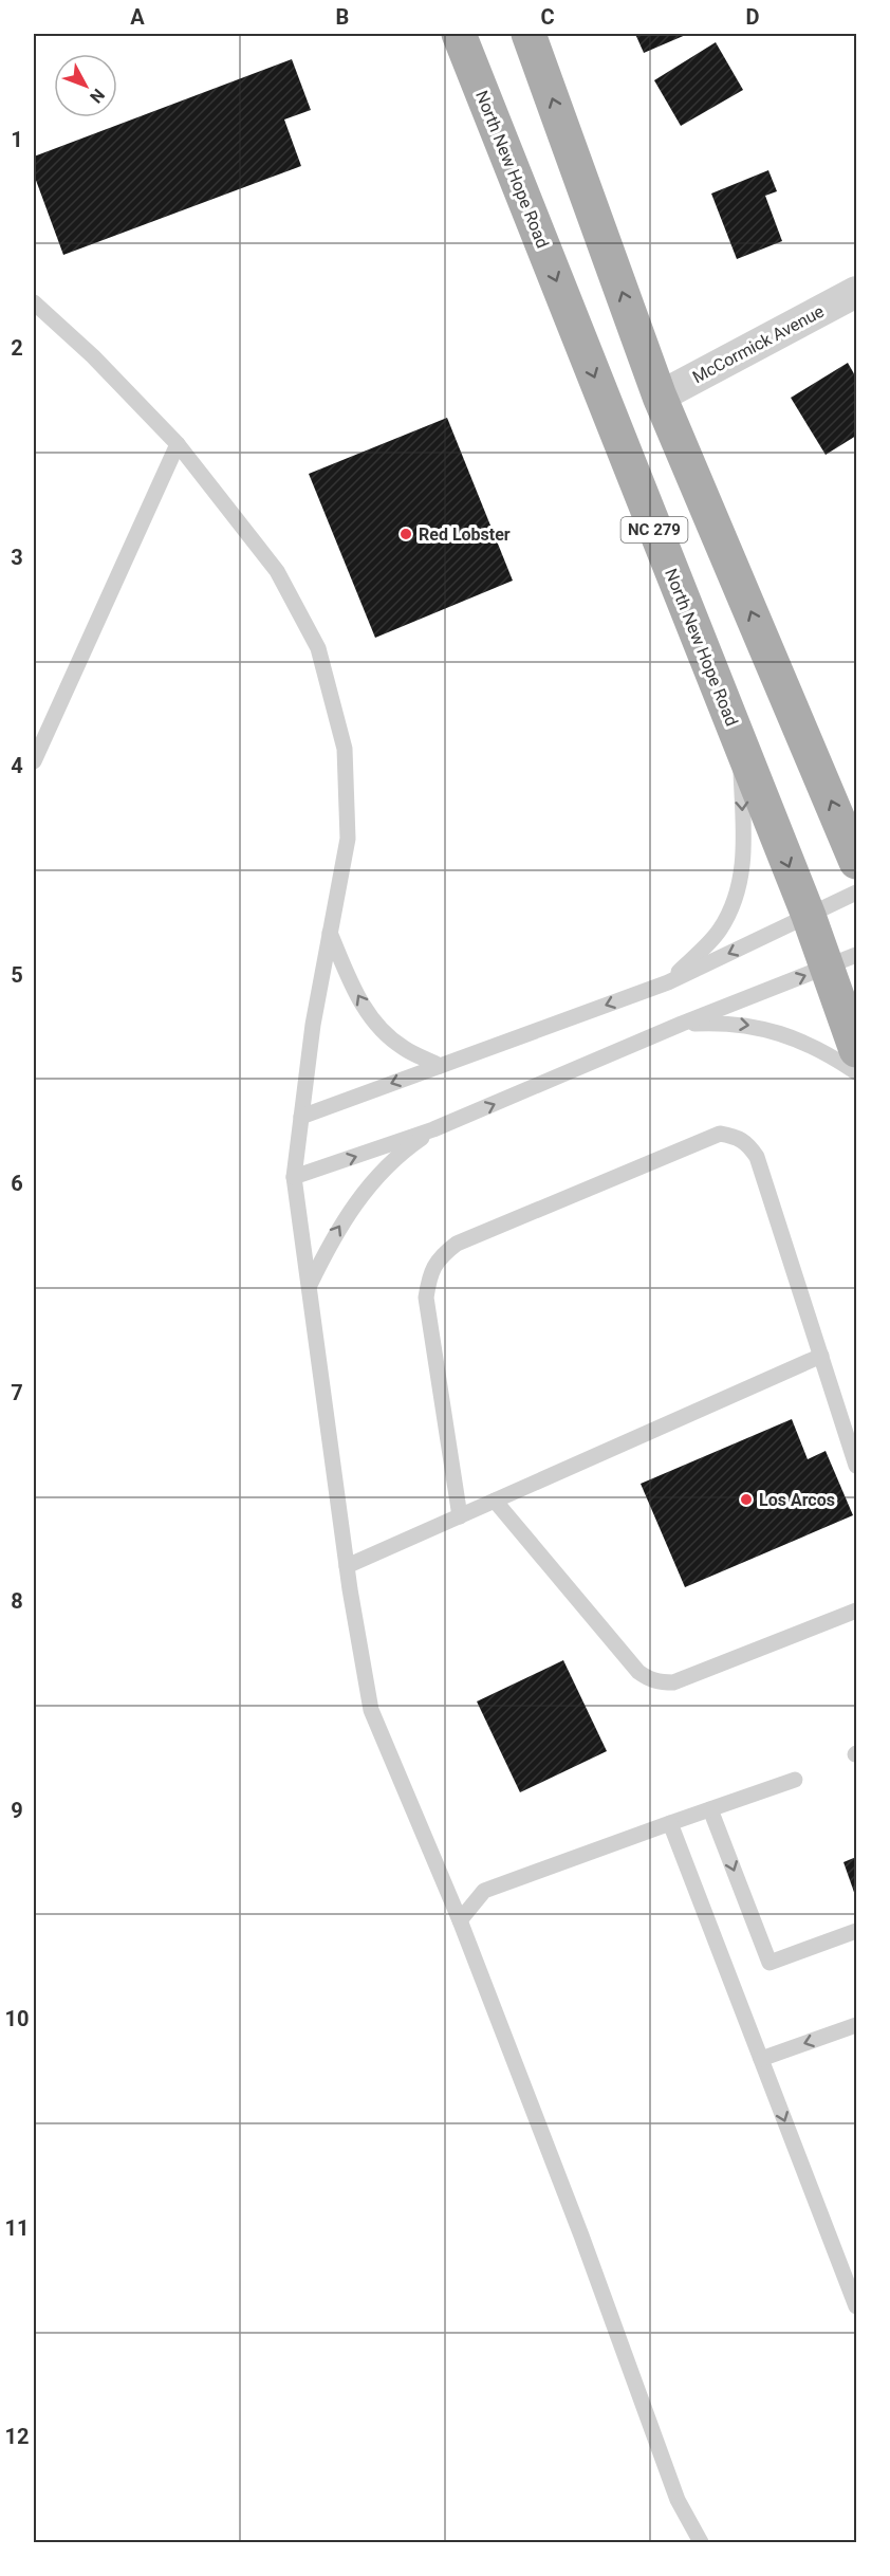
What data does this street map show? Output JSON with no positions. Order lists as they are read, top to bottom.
{
  "streets": {
    "main road": ["North New Hope Road", "NC 279"],
    "street": ["McCormick Avenue"]
  },
  "places": ["Red Lobster", "Los Arcos"],
  "north": "bottom right",
  "grid": {
    "columns": [
      "A",
      "B",
      "C",
      "D"
    ],
    "rows": [
      "1",
      "2",
      "3",
      "4",
      "5",
      "6",
      "7",
      "8",
      "9",
      "10",
      "11",
      "12"
    ]
  }
}
